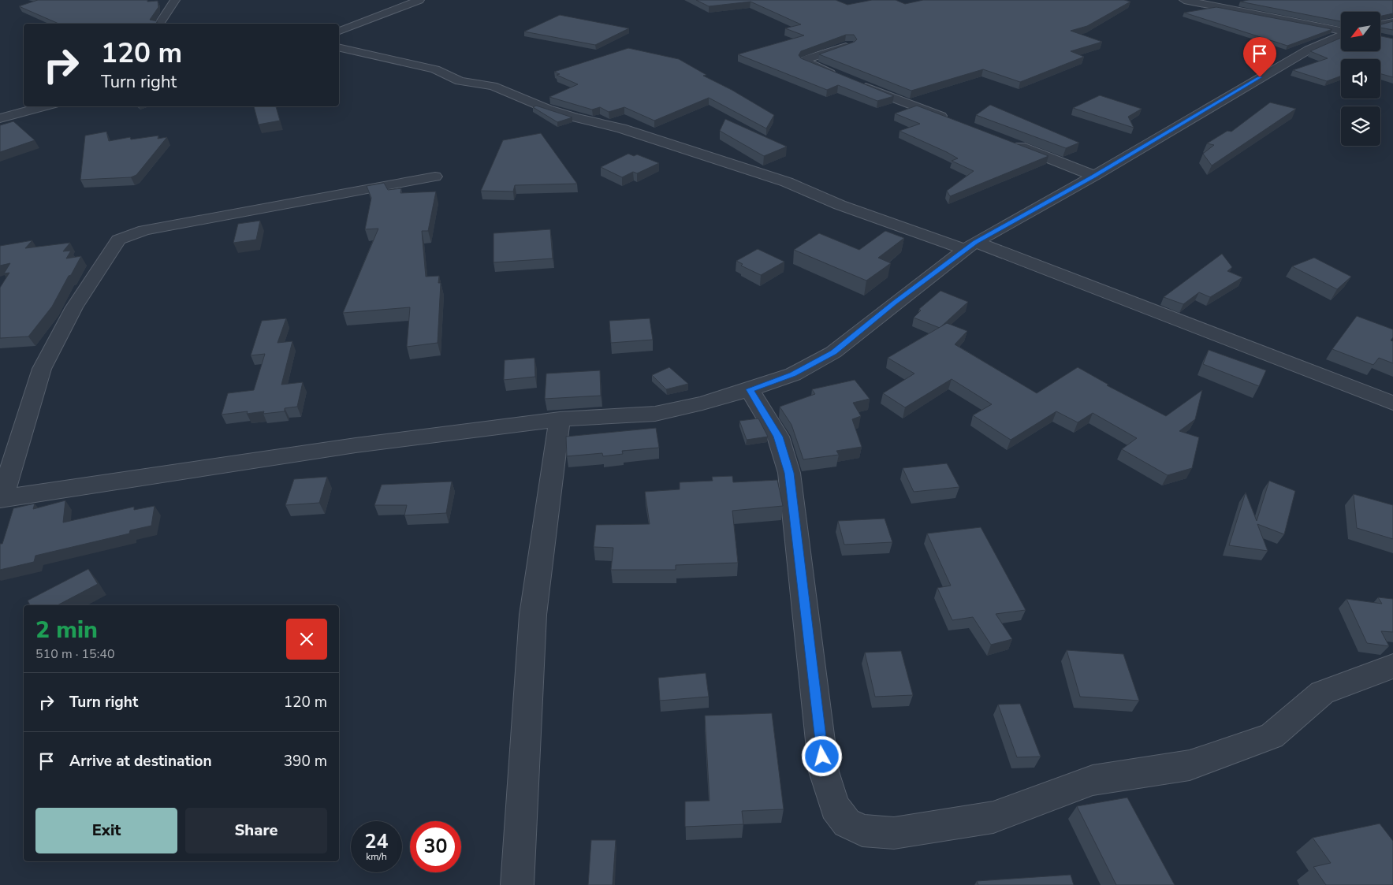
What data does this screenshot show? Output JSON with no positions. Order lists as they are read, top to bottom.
{
  "north": "bottom left",
  "page": {
    "turn": ["120 m", "Turn right"],
    "heading": ["2 min", "510 m · 15:40"],
    "list": [
      {
        "name": "Turn right",
        "value": "120 m"
      },
      {
        "name": "Arrive at destination",
        "value": "390 m"
      }
    ],
    "buttons": ["Exit", "Share"],
    "speed": "24 km/h",
    "limit": "30"
  }
}
